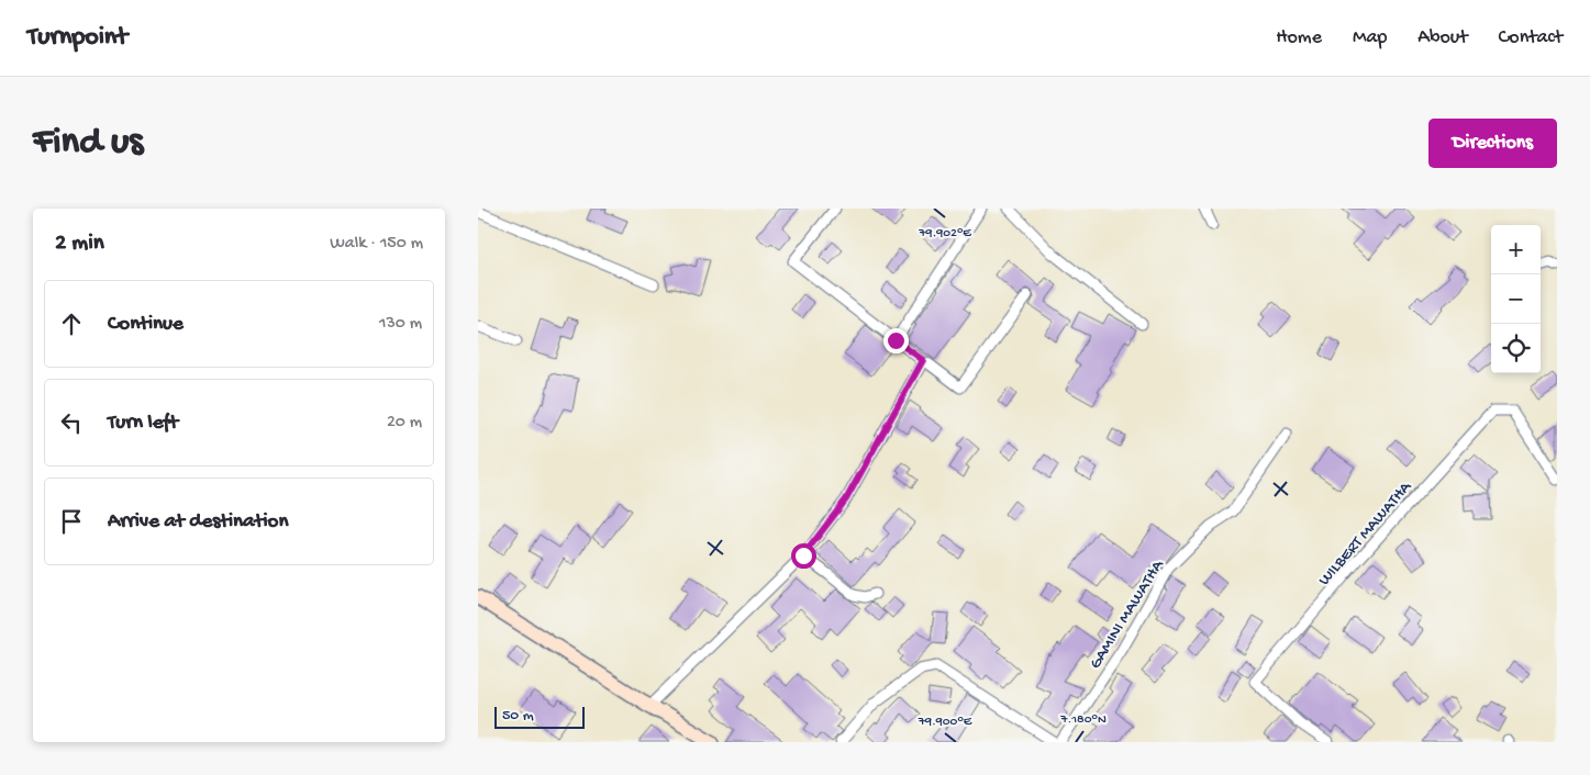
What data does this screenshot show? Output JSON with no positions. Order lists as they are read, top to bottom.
{
  "streets": {
    "street": ["WILBERT MAWATHA", "GAMINI MAWATHA"]
  },
  "scale_bar": "50 m",
  "page": {
    "header": "Turnpoint",
    "nav": [
      "Home",
      "Map",
      "About",
      "Contact"
    ],
    "buttons": "Directions",
    "title": "Find us",
    "heading": ["2 min", "Walk · 150 m"],
    "map_buttons": ["+", "−"],
    "list": [
      ["Continue", "130 m"],
      ["Turn left", "20 m"],
      "Arrive at destination"
    ],
    "scale": "50 m"
  },
  "coordinates": ["79.902°E", "7.180°N", "79.900°E"]
}
